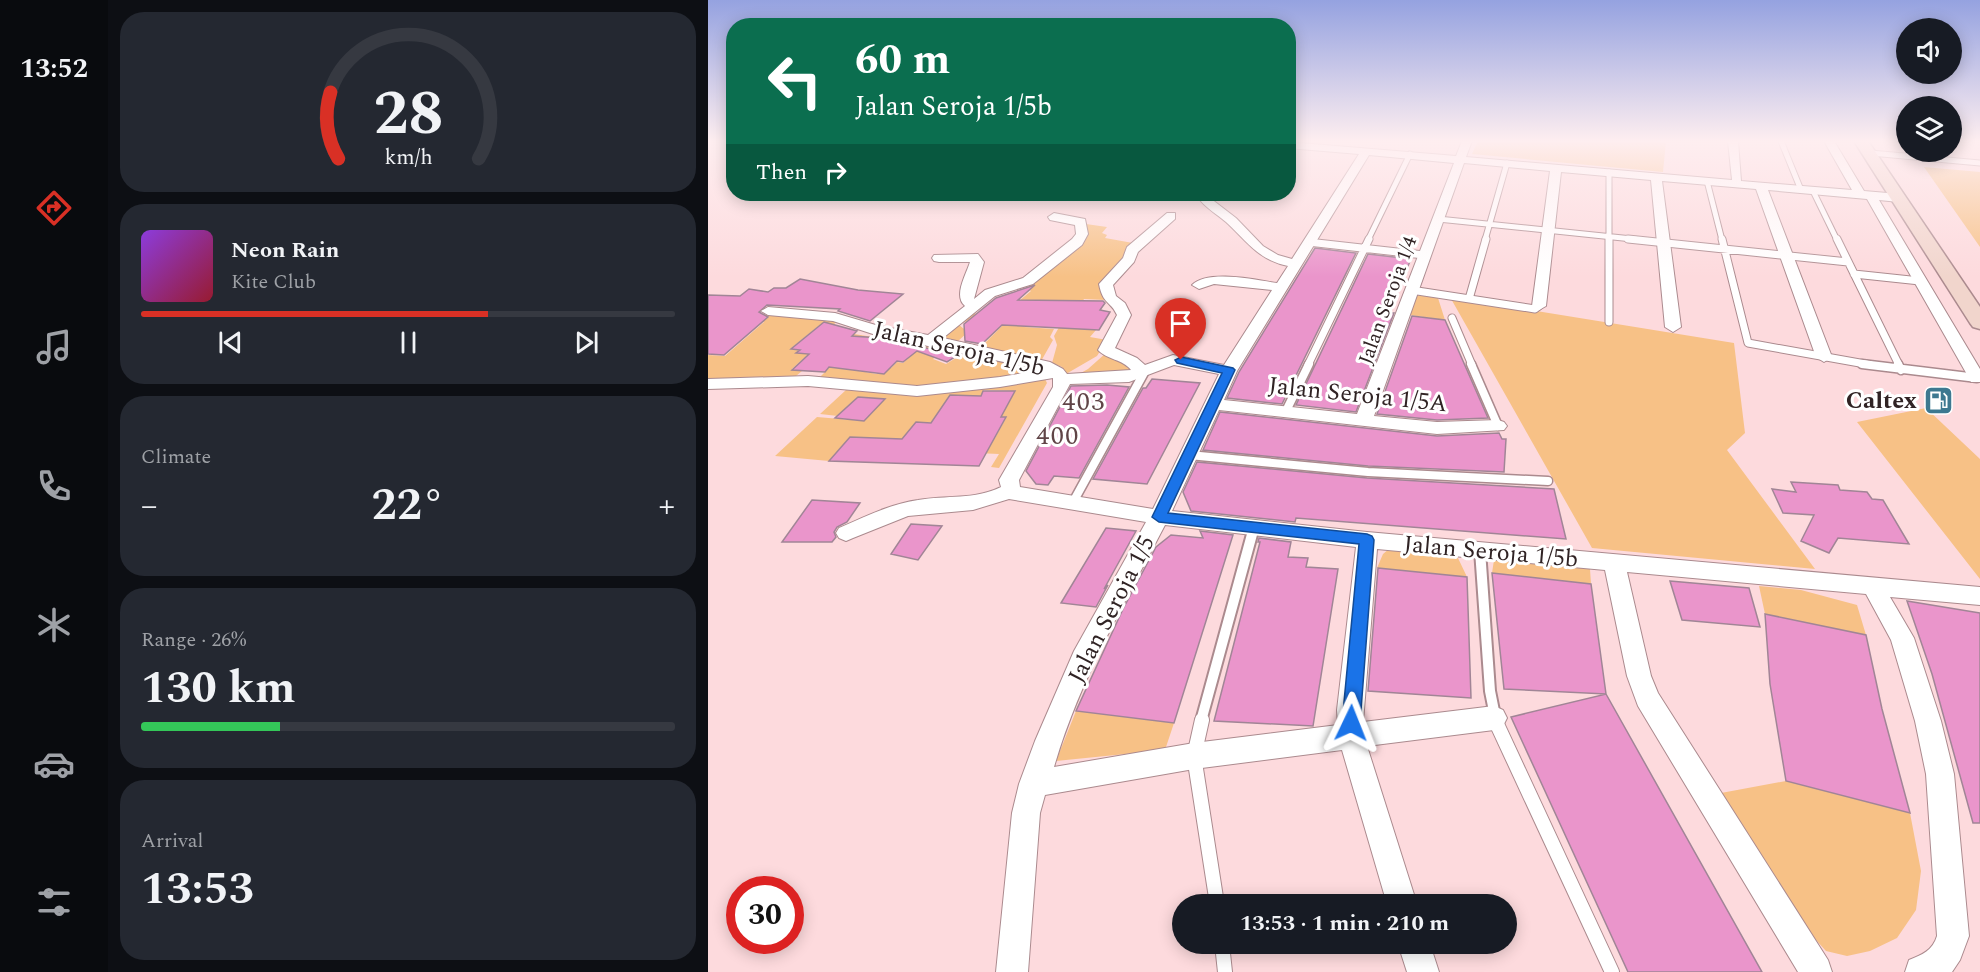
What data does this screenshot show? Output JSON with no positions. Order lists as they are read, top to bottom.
{
  "streets": {
    "street": [
      "Jalan Seroja 1/4",
      "Jalan Seroja 1/5b",
      "Jalan Seroja 1/5A",
      "Jalan Seroja 1/5"
    ]
  },
  "crossings": [
    ["Jalan Seroja 1/4", "Jalan Seroja 1/5A"],
    ["Jalan Seroja 1/5b", "Jalan Seroja 1/5"],
    ["Jalan Seroja 1/5A", "Jalan Seroja 1/5"]
  ],
  "districts": ["403", "400"],
  "places": {
    "fuel station": ["Caltex"]
  },
  "page": {
    "tabs": "13:52",
    "turn": ["60 m", "Jalan Seroja 1/5b"],
    "then": "Then",
    "song": ["Neon Rain", "Kite Club"],
    "tile": [
      "Climate",
      ["Range · 26%", "130 km"],
      ["Arrival", "13:53"]
    ],
    "heat": ["−", "22°", "+"],
    "limit": "30",
    "trip": "13:53 · 1 min · 210 m",
    "gauge": ["28", "km/h"]
  }
}
